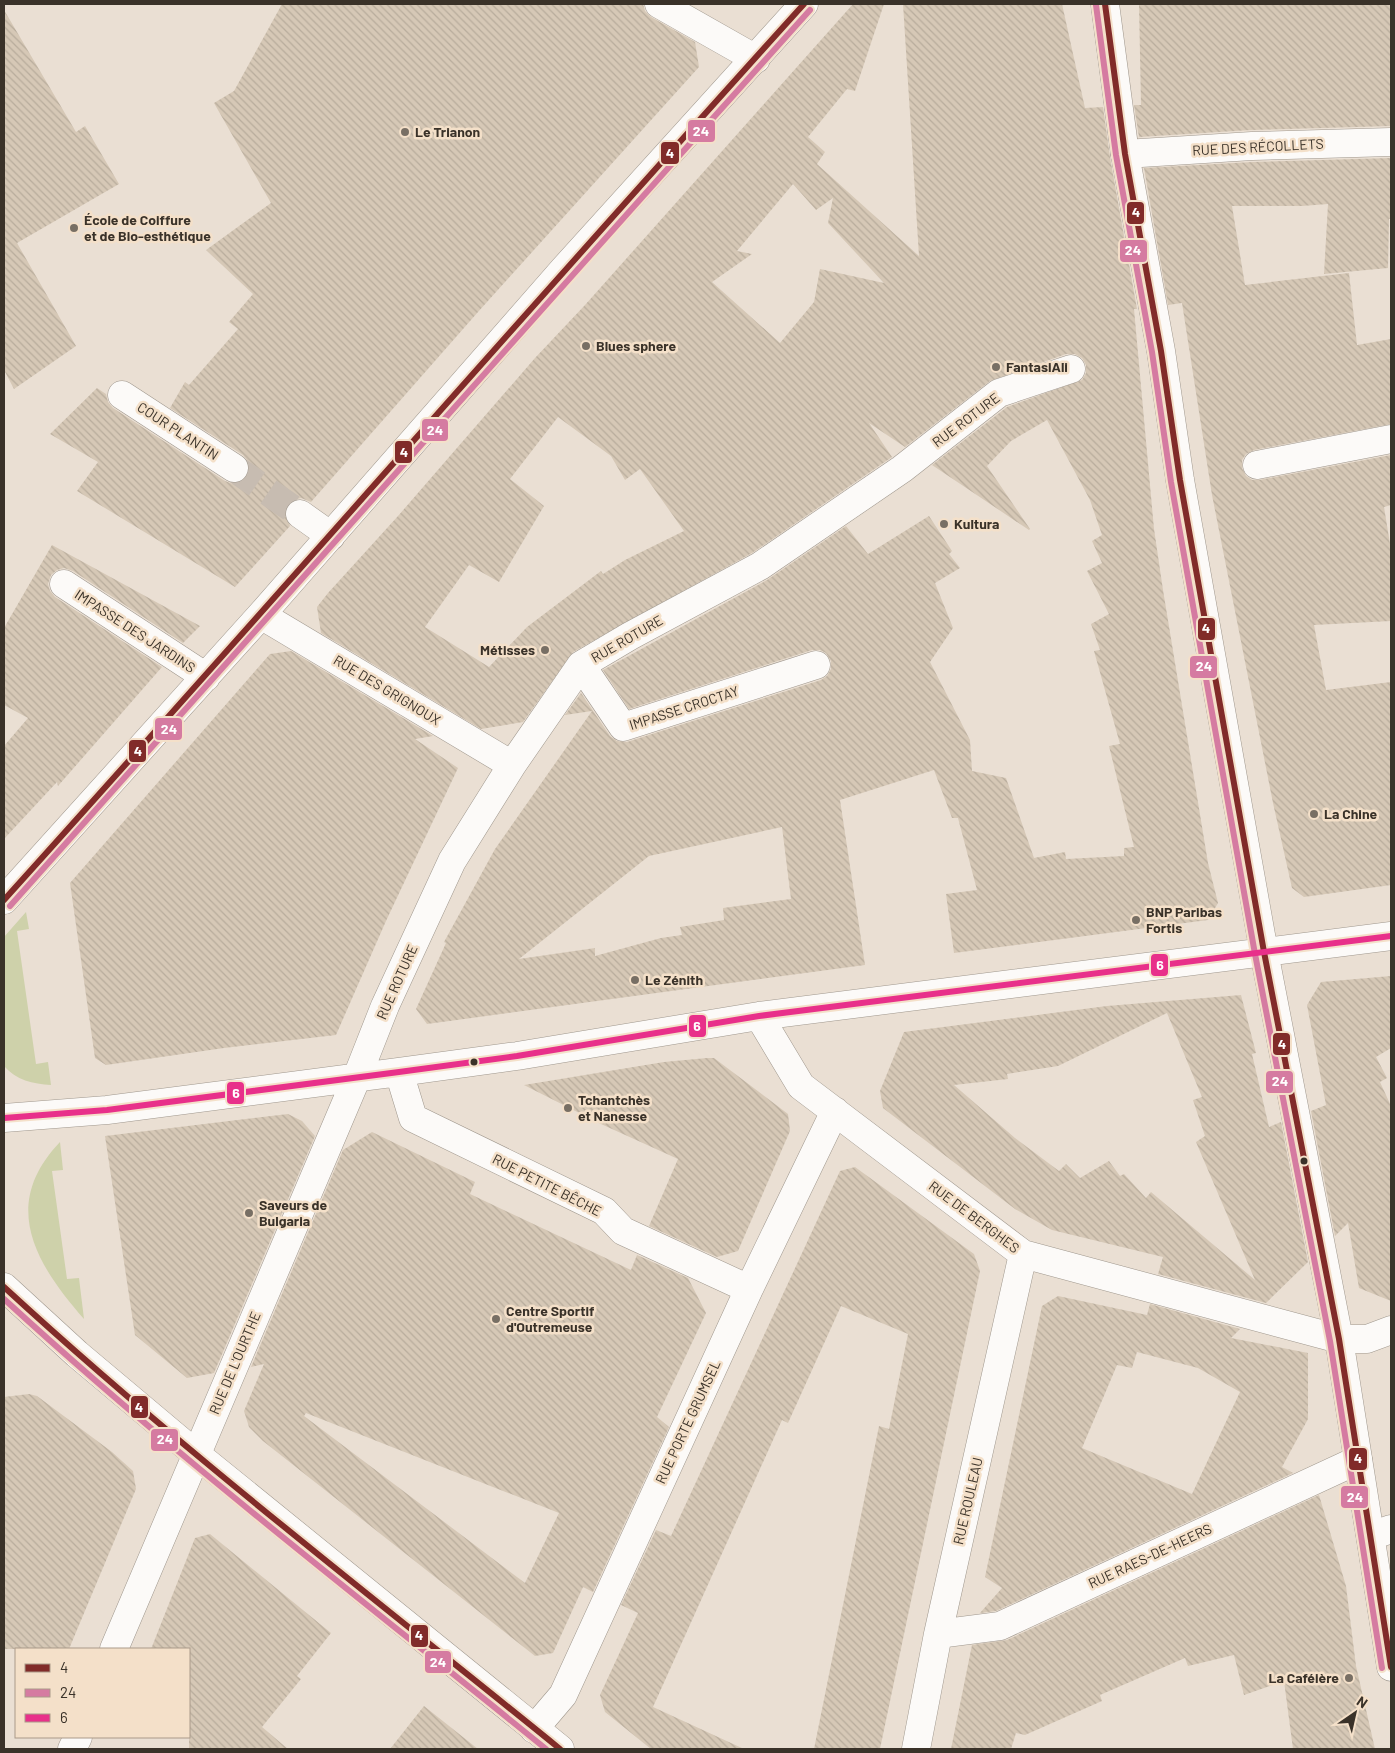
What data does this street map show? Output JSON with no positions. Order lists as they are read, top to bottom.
{
  "streets": {
    "street": [
      "RUE DES RÉCOLLETS",
      "RUE ROTURE",
      "COUR PLANTIN",
      "IMPASSE DES JARDINS",
      "RUE DES GRIGNOUX",
      "IMPASSE CROCTAY",
      "RUE PETITE BÊCHE",
      "RUE DE BERGHES",
      "RUE DE L'OURTHE",
      "RUE PORTE GRUMSEL",
      "RUE ROULEAU",
      "RUE RAES-DE-HEERS"
    ]
  },
  "crossings": [
    ["RUE ROTURE", "RUE DES GRIGNOUX"],
    ["RUE ROTURE", "IMPASSE CROCTAY"],
    ["RUE ROTURE", "RUE DE L'OURTHE"],
    ["RUE PETITE BÊCHE", "RUE PORTE GRUMSEL"],
    ["RUE DE BERGHES", "RUE PORTE GRUMSEL"],
    ["RUE DE BERGHES", "RUE ROULEAU"],
    ["RUE ROULEAU", "RUE RAES-DE-HEERS"]
  ],
  "places": [
    "Le Trianon",
    "École de Coiffure et de Bio-esthétique",
    "Blues sphere",
    "FantasiAli",
    "Kultura",
    "Métisses",
    "La Chine",
    "BNP Paribas Fortis",
    "Le Zénith",
    "Tchantchès et Nanesse",
    "Saveurs de Bulgaria",
    "Centre Sportif d'Outremeuse",
    "La Caféière"
  ],
  "lines": ["transit line 4", "transit line 24", "transit line 6"],
  "legend": ["4", "24", "6"],
  "north": "top right"
}
